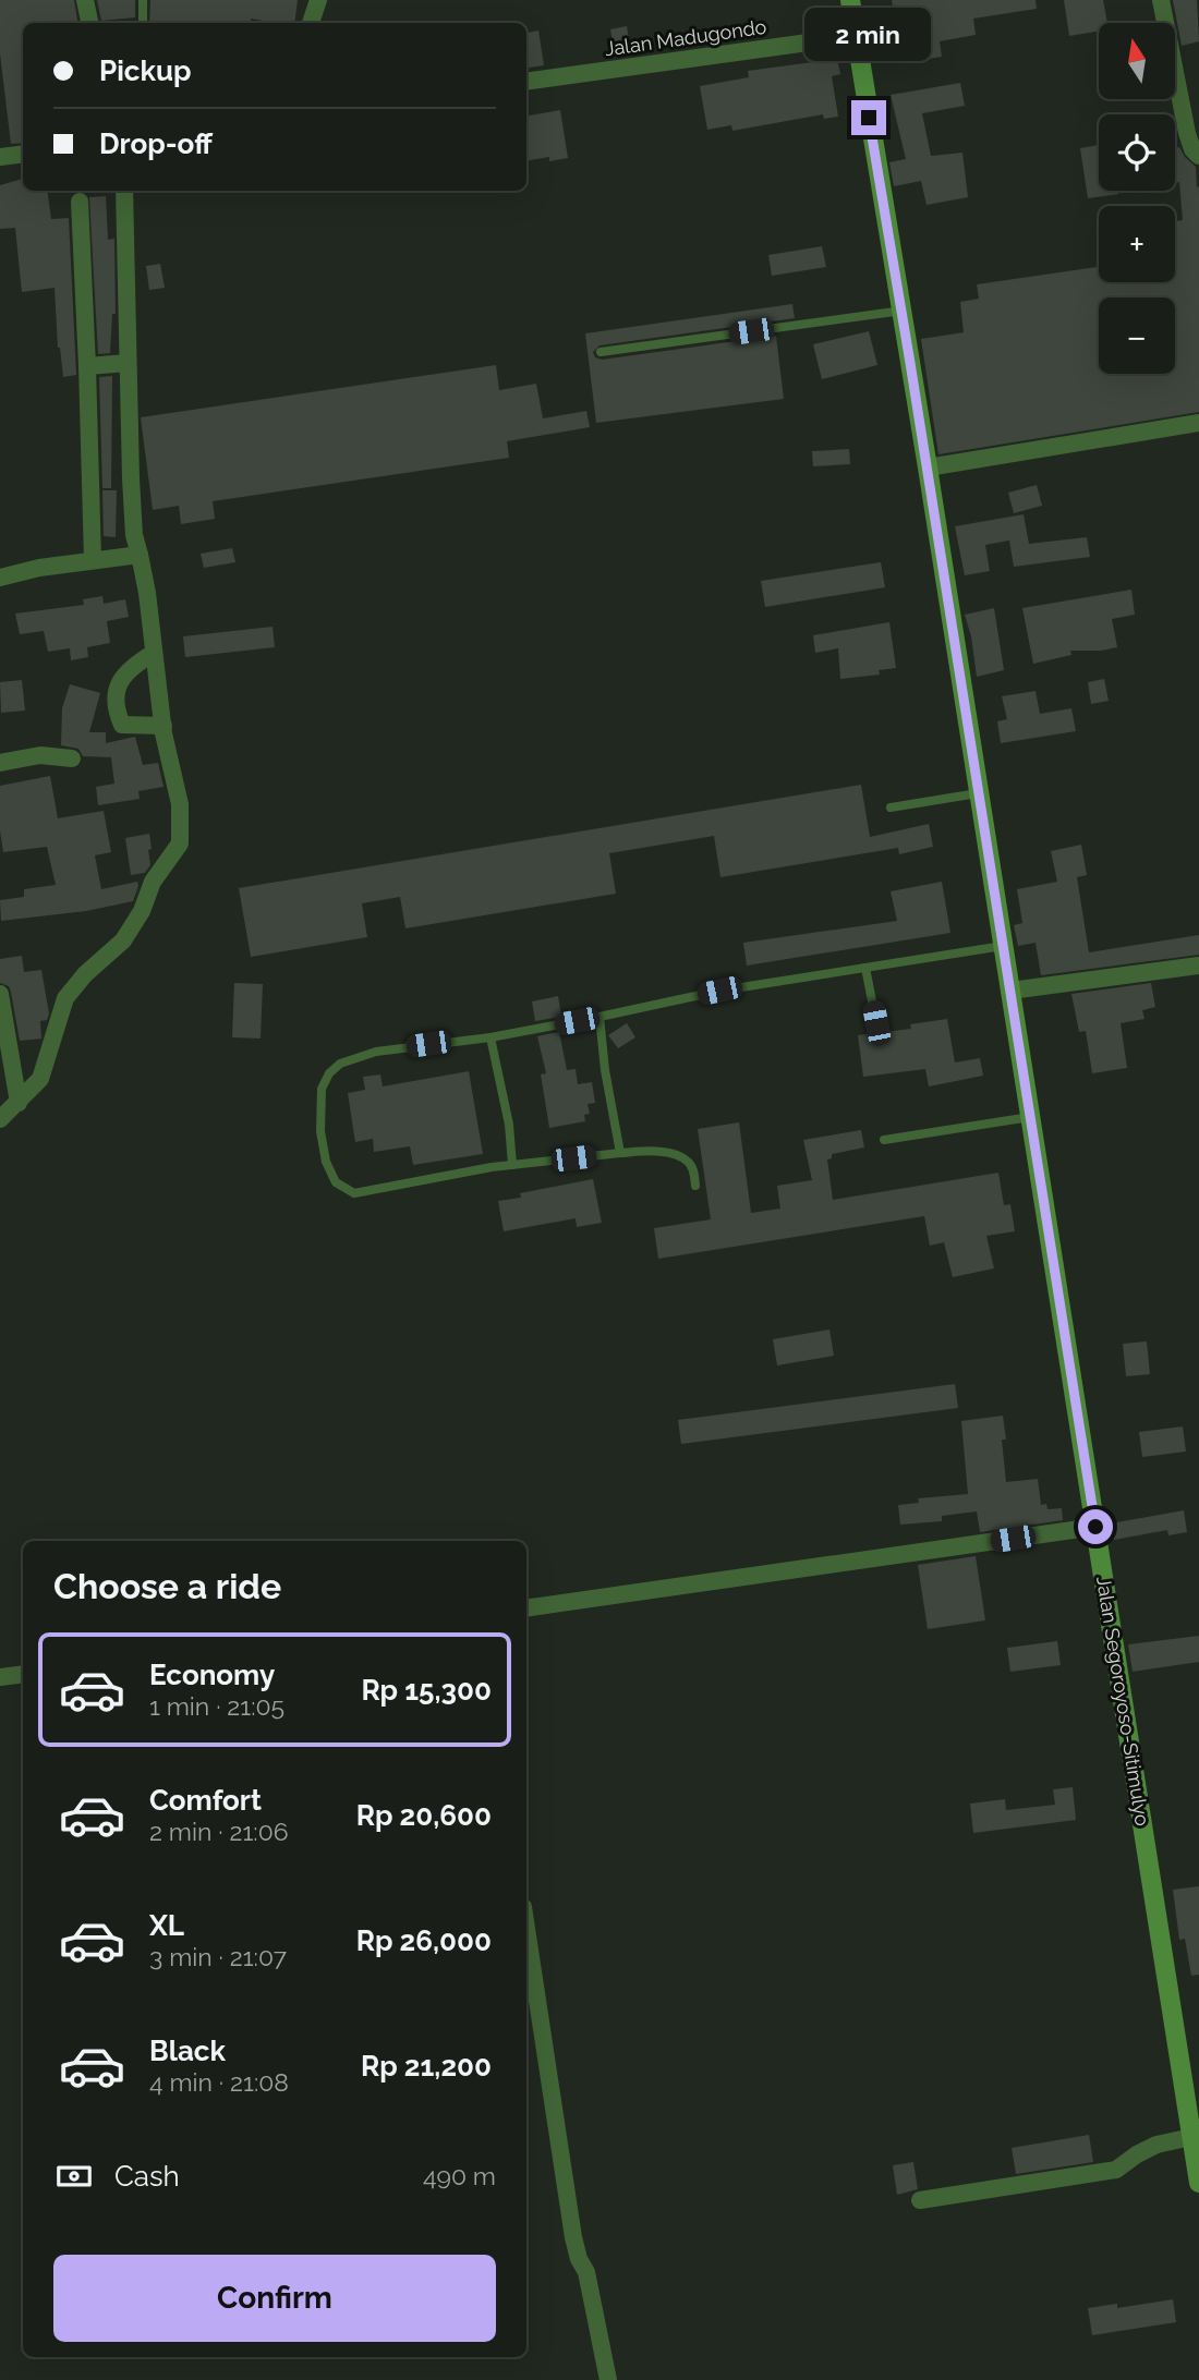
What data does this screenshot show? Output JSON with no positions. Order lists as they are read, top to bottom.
{
  "streets": {
    "main road": ["Jalan Segoroyoso-Sitimulyo"],
    "street": ["Jalan Madugondo"]
  },
  "crossings": [
    ["Jalan Madugondo", "Jalan Segoroyoso-Sitimulyo"]
  ],
  "north": "top",
  "page": {
    "bubble": "2 min",
    "map_buttons": ["+", "−"],
    "banner": ["Pickup", "Drop-off"],
    "heading": "Choose a ride",
    "list": [
      {
        "name": "Economy",
        "note": "1 min · 21:05",
        "value": "Rp 15,300"
      },
      {
        "name": "Comfort",
        "note": "2 min · 21:06",
        "value": "Rp 20,600"
      },
      {
        "name": "XL",
        "note": "3 min · 21:07",
        "value": "Rp 26,000"
      },
      {
        "name": "Black",
        "note": "4 min · 21:08",
        "value": "Rp 21,200"
      }
    ],
    "pay": ["Cash", "490 m"],
    "buttons": "Confirm"
  }
}
